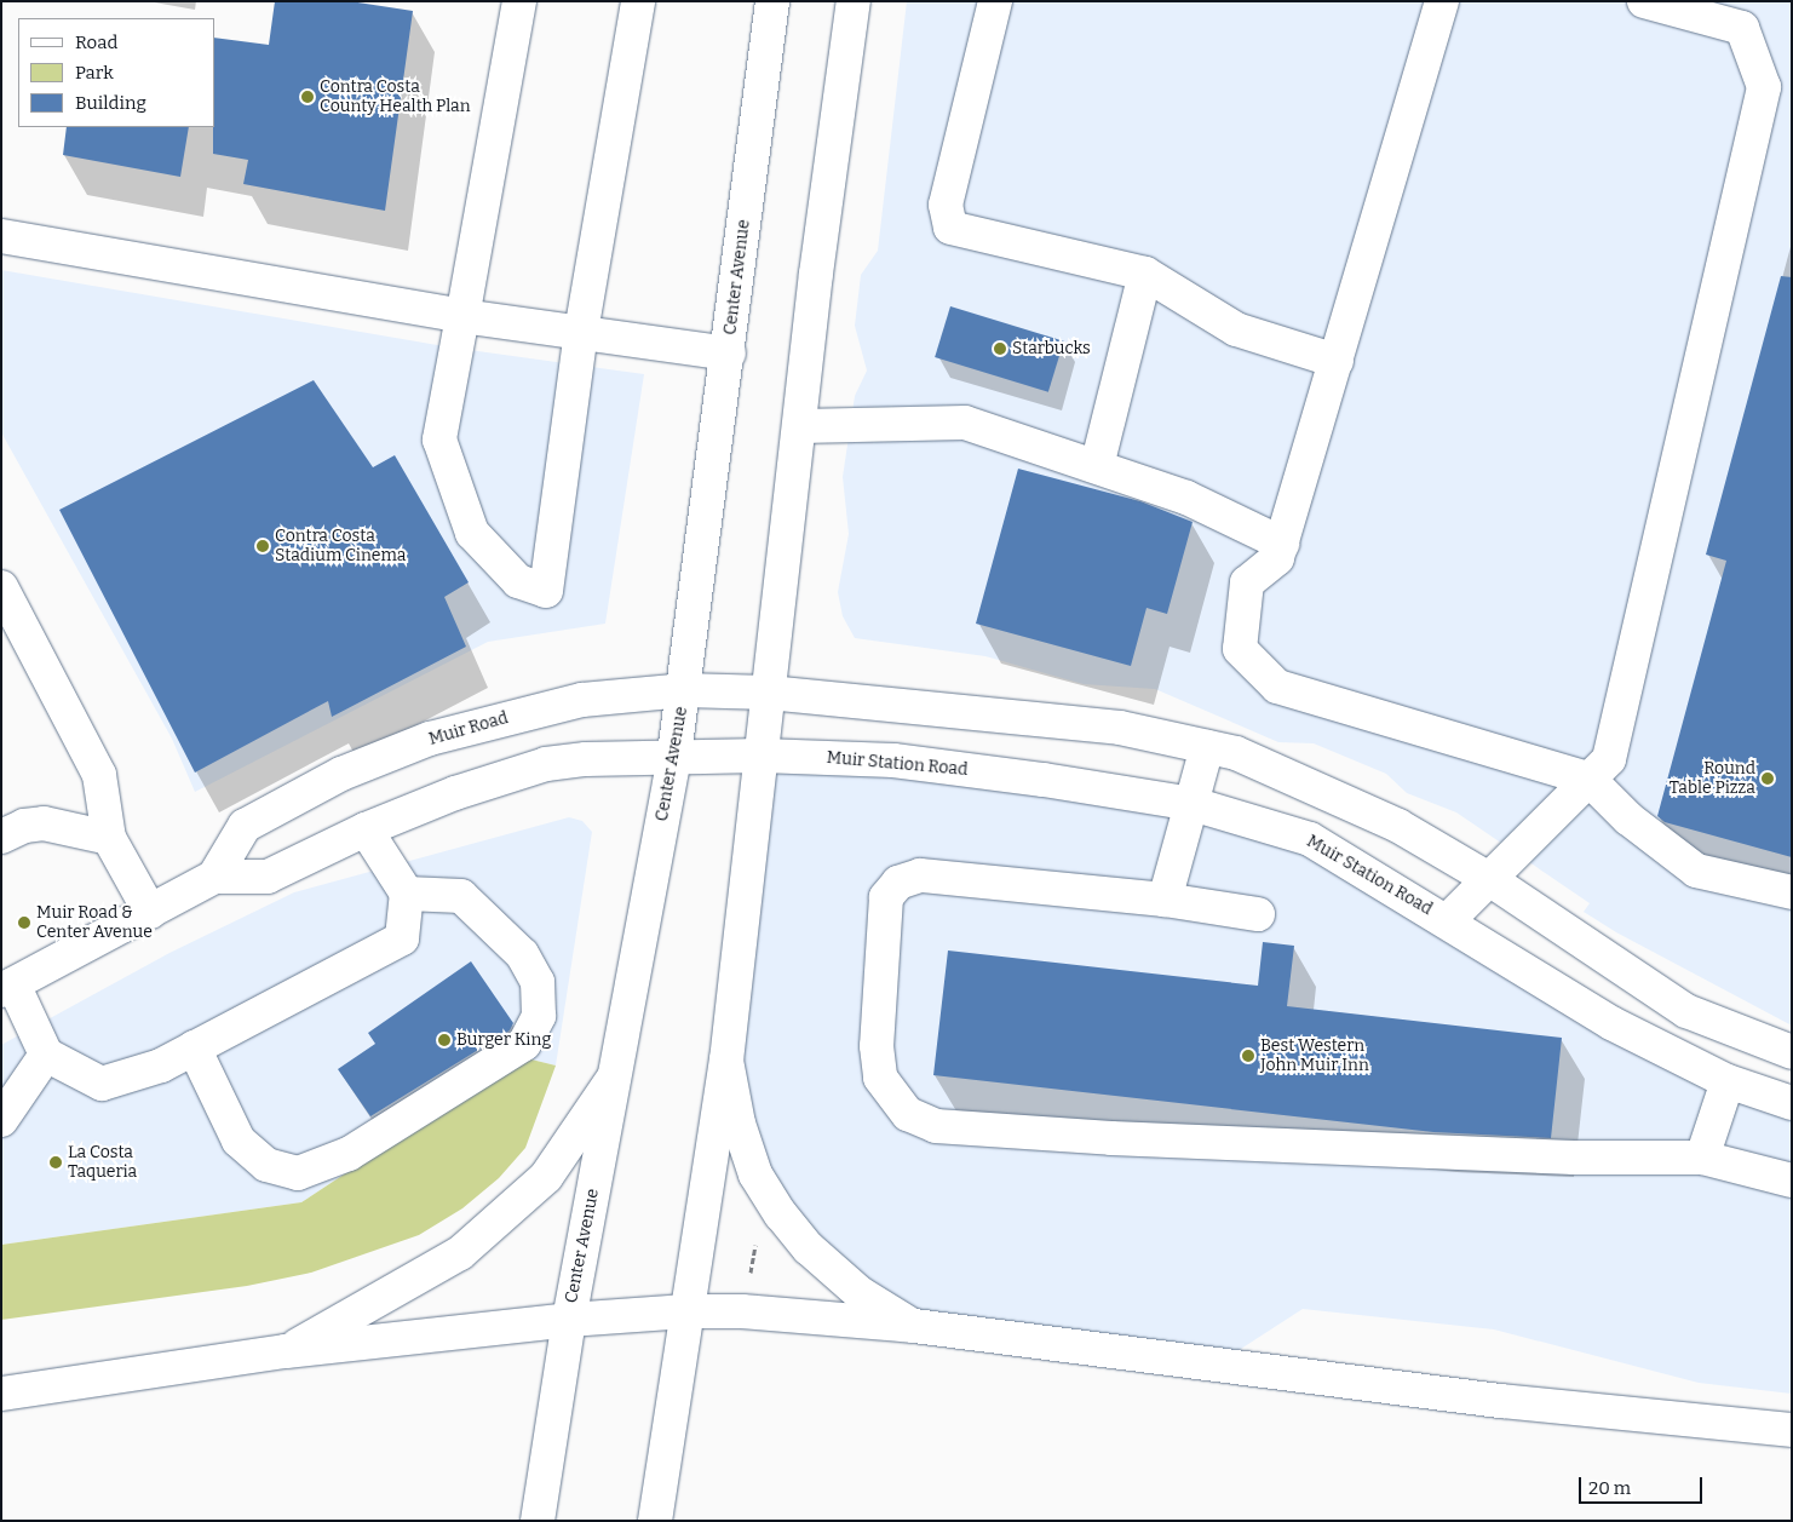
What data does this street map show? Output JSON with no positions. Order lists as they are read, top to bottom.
{
  "streets": {
    "main road": ["Center Avenue", "Muir Road", "Muir Station Road"]
  },
  "crossings": [
    ["Center Avenue", "Muir Road"]
  ],
  "places": [
    "Contra Costa County Health Plan",
    "Starbucks",
    "Contra Costa Stadium Cinema",
    "Round Table Pizza",
    "Muir Road & Center Avenue",
    "Burger King",
    "Best Western John Muir Inn",
    "La Costa Taqueria"
  ],
  "legend": ["Road", "Park", "Building"],
  "scale_bar": "20 m"
}
